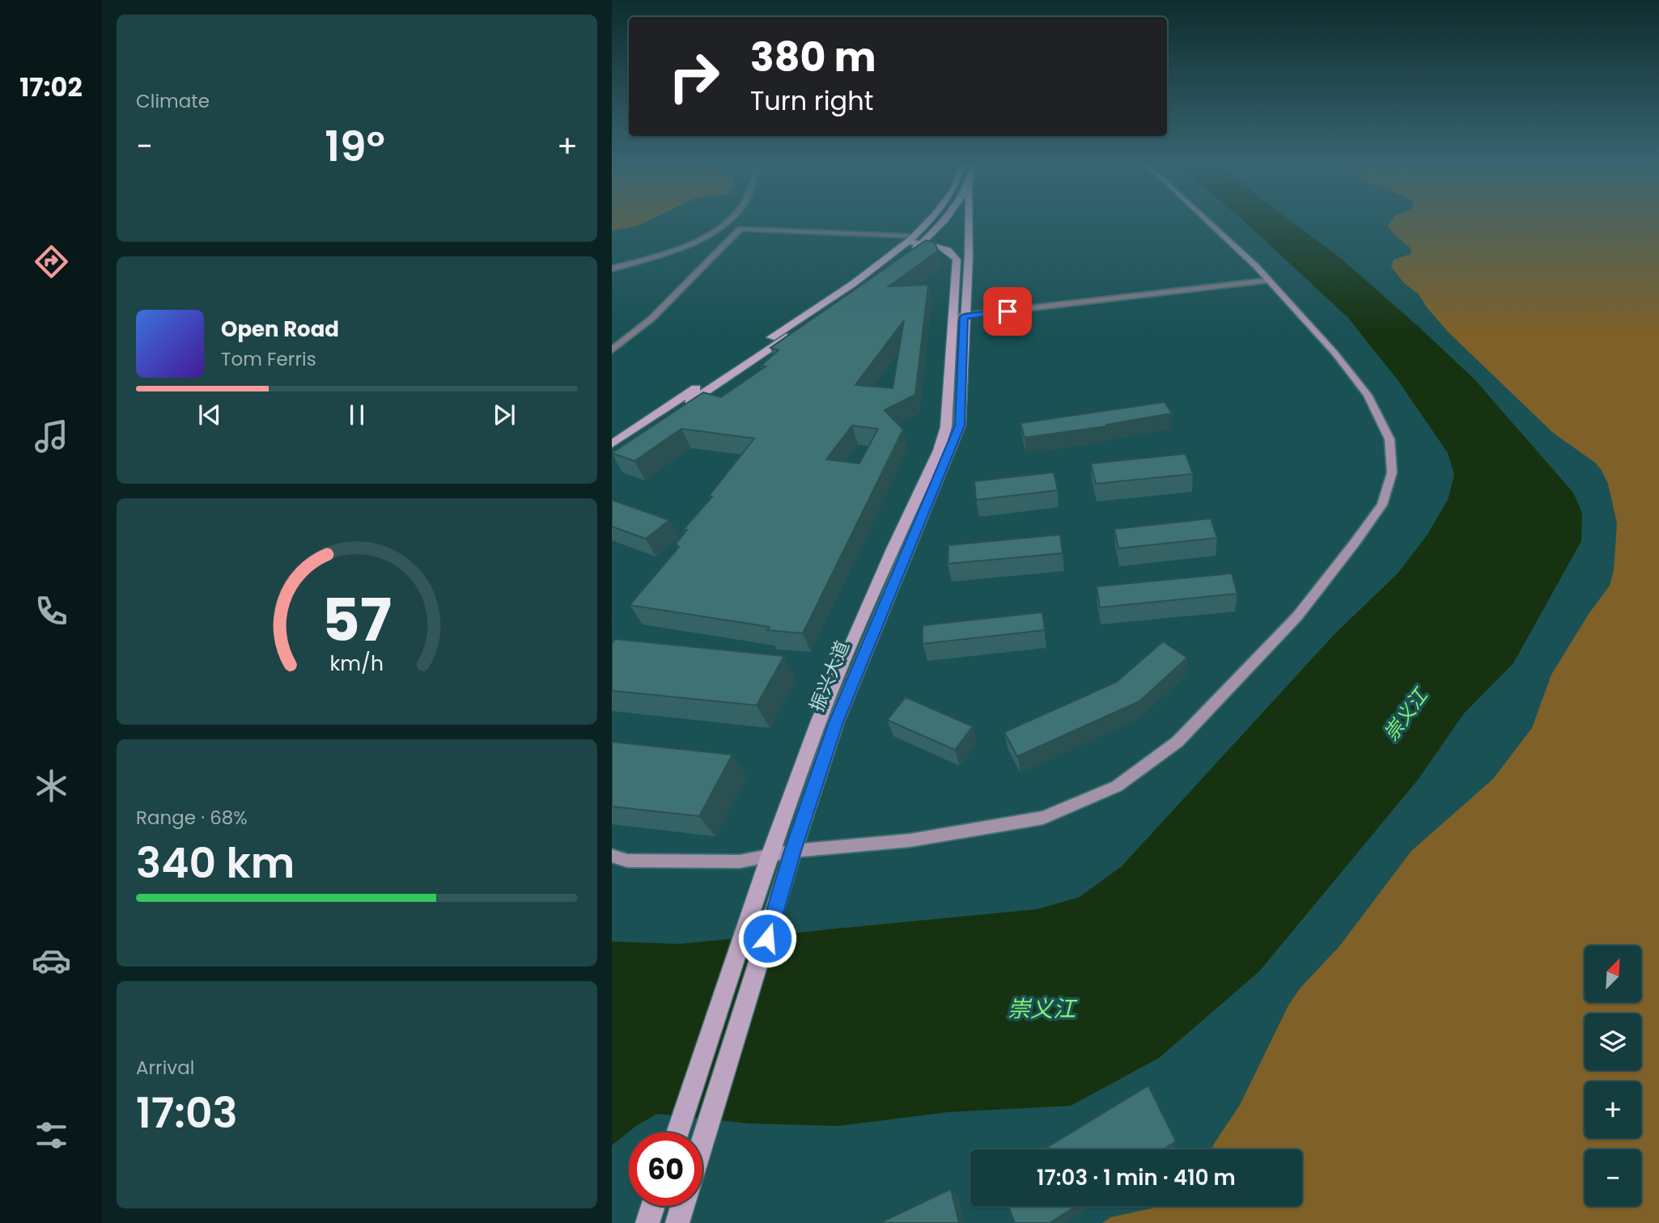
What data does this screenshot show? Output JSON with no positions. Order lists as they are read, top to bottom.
{
  "streets": {
    "main road": ["振兴大道"]
  },
  "water": ["崇义江"],
  "north": "top right",
  "page": {
    "tabs": "17:02",
    "tile": [
      "Climate",
      ["Range · 68%", "340 km"],
      ["Arrival", "17:03"]
    ],
    "turn": ["380 m", "Turn right"],
    "heat": ["−", "19°", "+"],
    "song": ["Open Road", "Tom Ferris"],
    "map_buttons": ["+", "−"],
    "limit": "60",
    "trip": "17:03 · 1 min · 410 m",
    "gauge": ["57", "km/h"]
  }
}
